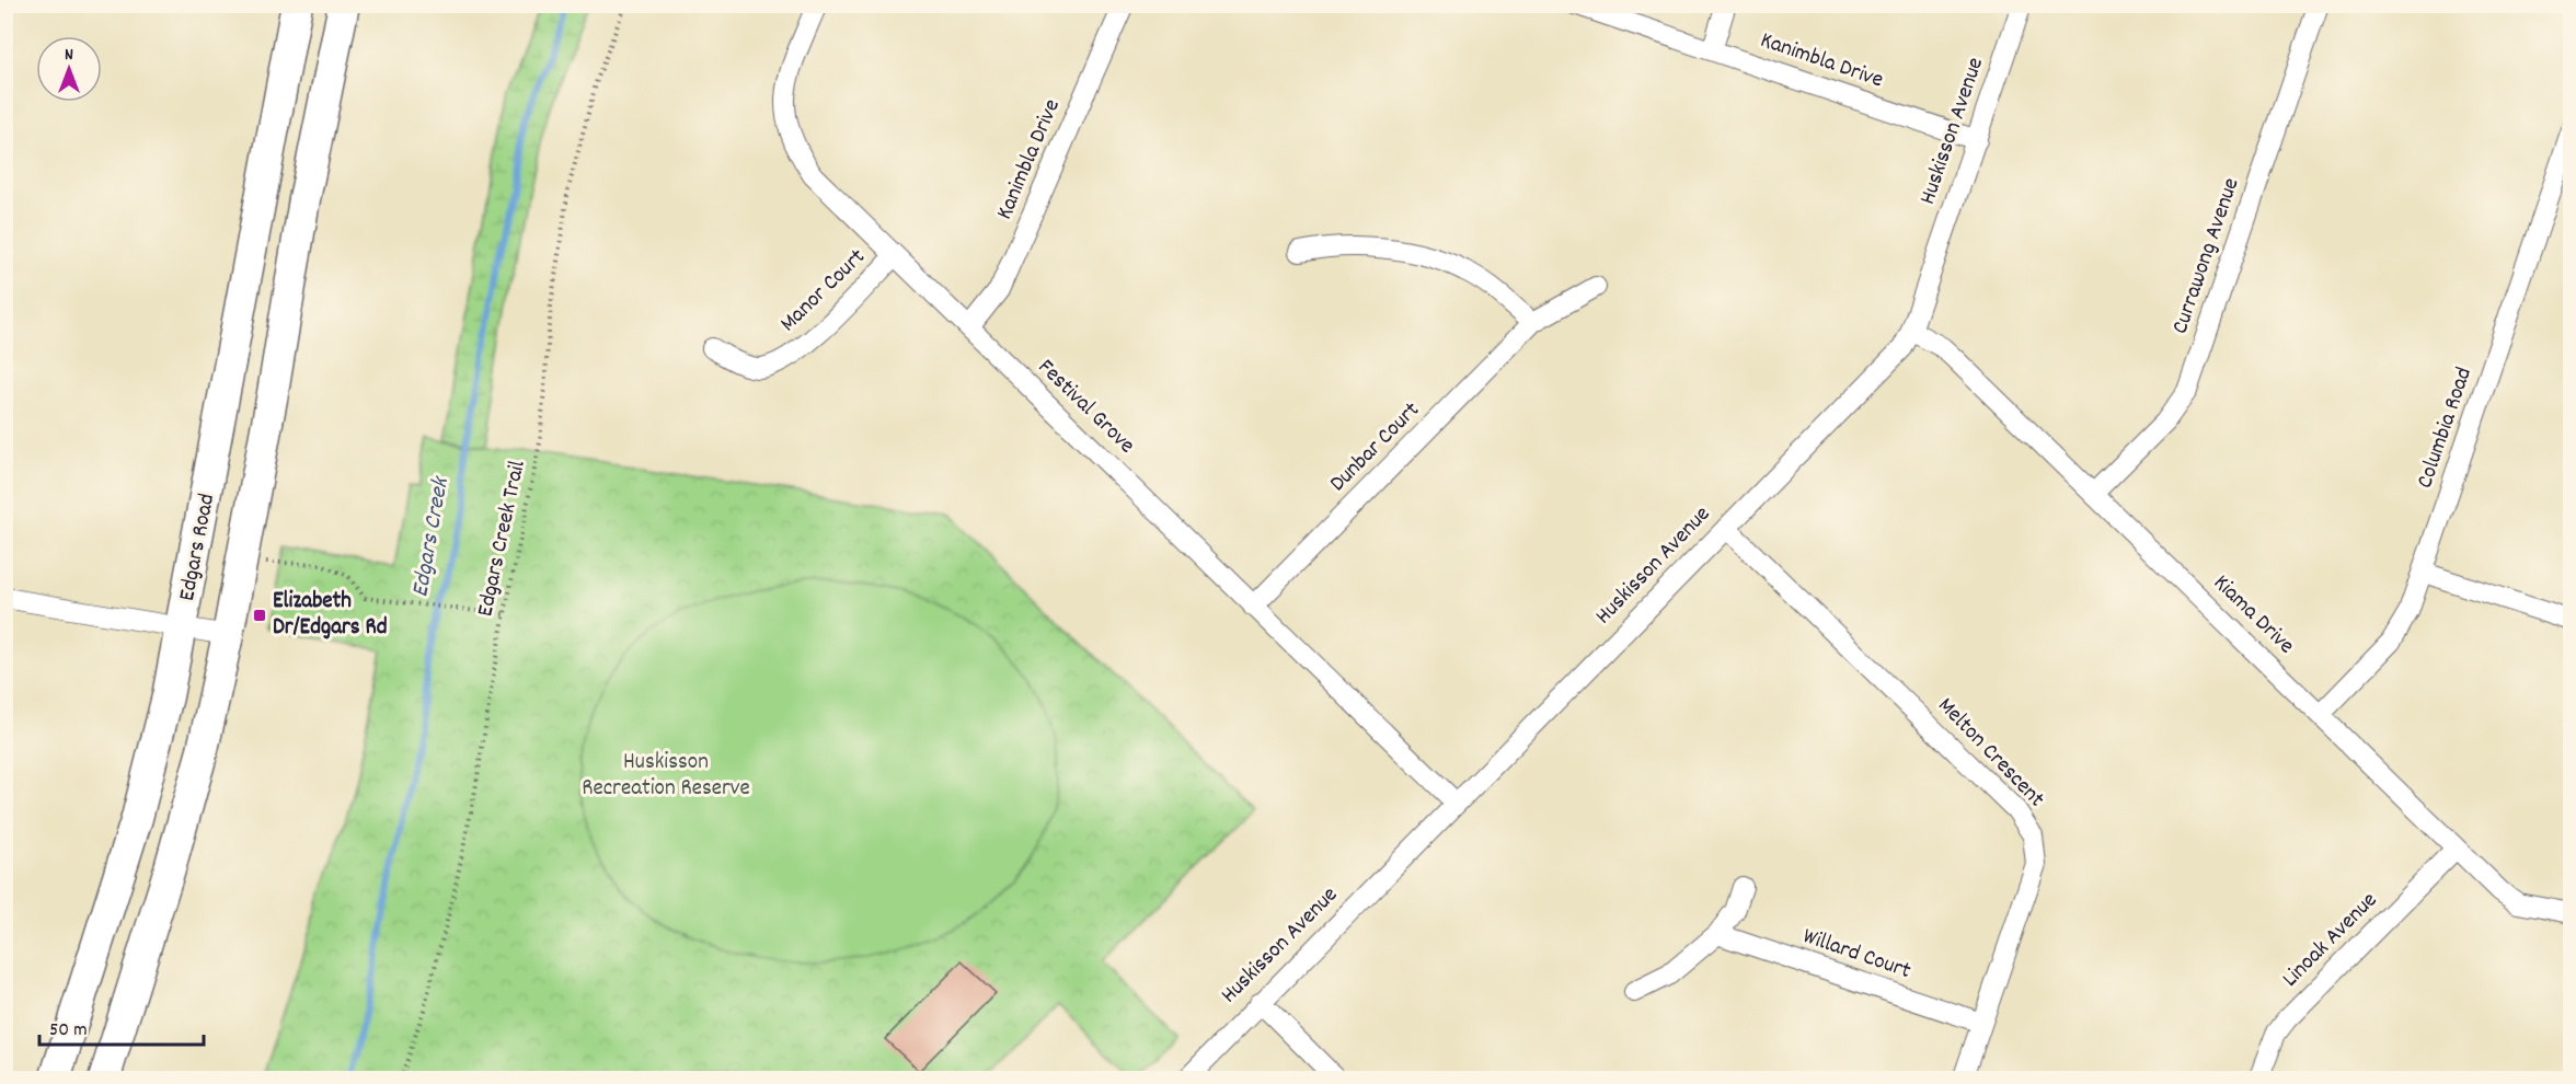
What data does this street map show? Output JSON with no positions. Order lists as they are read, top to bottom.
{
  "streets": {
    "main road": ["Edgars Road"],
    "street": [
      "Kanimbla Drive",
      "Huskisson Avenue",
      "Currawong Avenue",
      "Manor Court",
      "Festival Grove",
      "Columbia Road",
      "Dunbar Court",
      "Kiama Drive",
      "Melton Crescent",
      "Linoak Avenue",
      "Willard Court"
    ],
    "path": ["Edgars Creek Trail"]
  },
  "crossings": [
    ["Kanimbla Drive", "Huskisson Avenue"],
    ["Kanimbla Drive", "Festival Grove"],
    ["Huskisson Avenue", "Festival Grove"],
    ["Huskisson Avenue", "Kiama Drive"],
    ["Huskisson Avenue", "Melton Crescent"],
    ["Currawong Avenue", "Kiama Drive"],
    ["Manor Court", "Festival Grove"],
    ["Festival Grove", "Dunbar Court"],
    ["Columbia Road", "Kiama Drive"],
    ["Kiama Drive", "Linoak Avenue"],
    ["Melton Crescent", "Willard Court"]
  ],
  "water": ["Edgars Creek"],
  "parks": ["Huskisson Recreation Reserve"],
  "places": {
    "transit": ["Elizabeth Dr/Edgars Rd"]
  },
  "scale_bar": "50 m",
  "north": "top"
}
